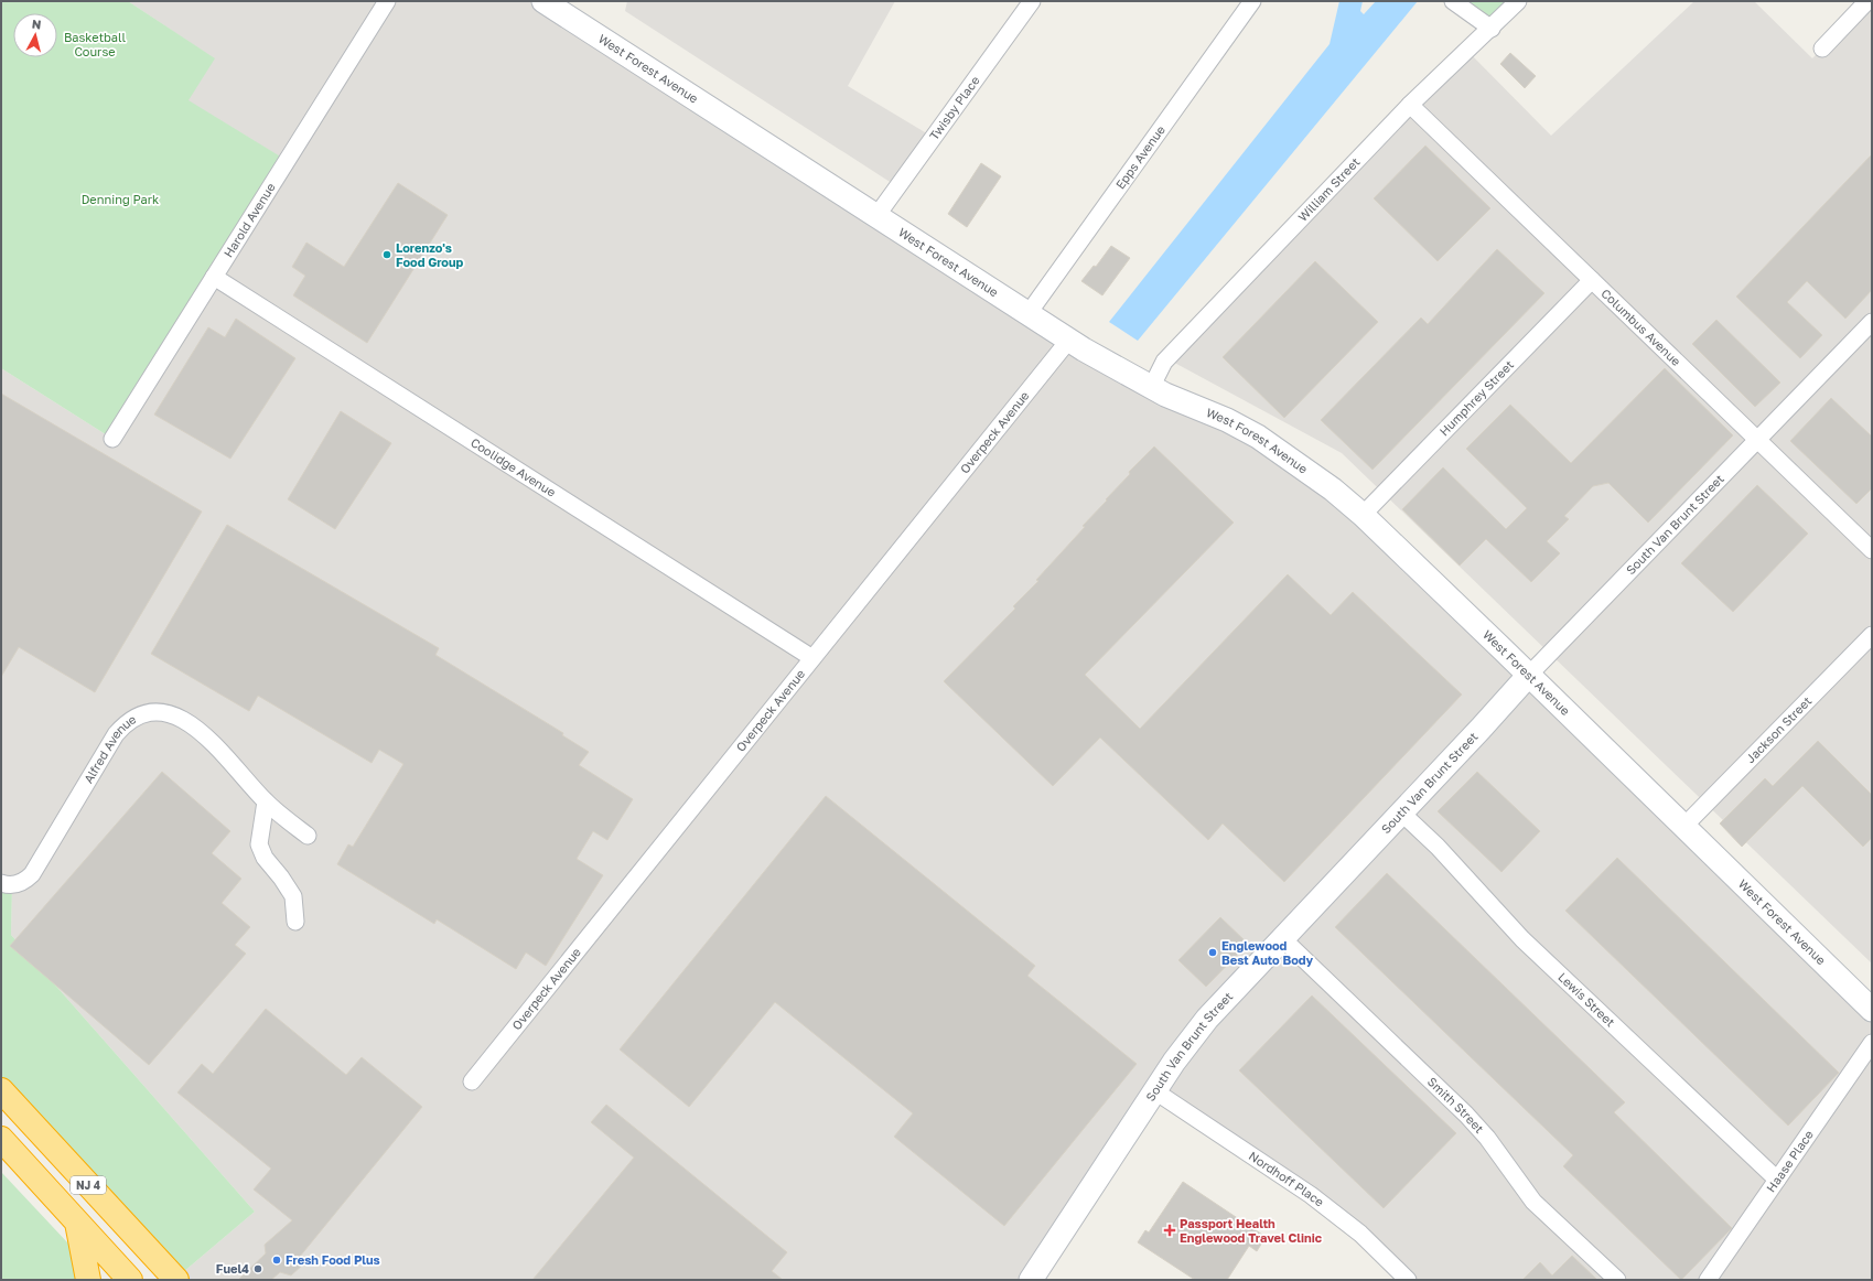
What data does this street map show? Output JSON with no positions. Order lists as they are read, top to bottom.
{
  "streets": {
    "highway": ["NJ 4"],
    "street": [
      "West Forest Avenue",
      "Twisby Place",
      "Epps Avenue",
      "William Street",
      "Harold Avenue",
      "Columbus Avenue",
      "Humphrey Street",
      "Overpeck Avenue",
      "Coolidge Avenue",
      "South Van Brunt Street",
      "Jackson Street",
      "Alfred Avenue",
      "Lewis Street",
      "Smith Street",
      "Haase Place",
      "Nordhoff Place"
    ]
  },
  "crossings": [
    ["West Forest Avenue", "Twisby Place"],
    ["West Forest Avenue", "Epps Avenue"],
    ["West Forest Avenue", "William Street"],
    ["West Forest Avenue", "Humphrey Street"],
    ["West Forest Avenue", "Overpeck Avenue"],
    ["West Forest Avenue", "South Van Brunt Street"],
    ["West Forest Avenue", "Jackson Street"],
    ["William Street", "Columbus Avenue"],
    ["Harold Avenue", "Coolidge Avenue"],
    ["Columbus Avenue", "Humphrey Street"],
    ["Columbus Avenue", "South Van Brunt Street"],
    ["Overpeck Avenue", "Coolidge Avenue"],
    ["South Van Brunt Street", "Lewis Street"],
    ["South Van Brunt Street", "Smith Street"],
    ["South Van Brunt Street", "Nordhoff Place"],
    ["Lewis Street", "Haase Place"]
  ],
  "parks": ["Basketball Course", "Denning Park"],
  "places": {
    "other": [
      "Lorenzo's Food Group",
      "Englewood Best Auto Body",
      "Fresh Food Plus",
      "Fuel4"
    ],
    "health": ["Passport Health Englewood Travel Clinic"]
  },
  "north": "top"
}
